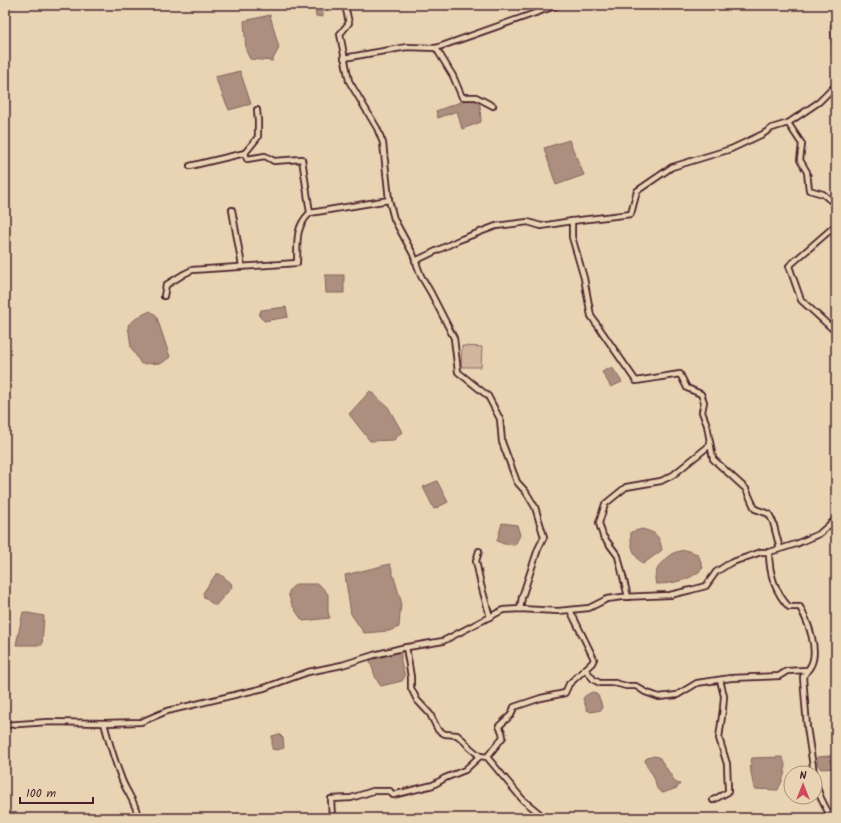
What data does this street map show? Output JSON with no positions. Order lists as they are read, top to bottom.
{
  "scale_bar": "100 m",
  "north": "top"
}
